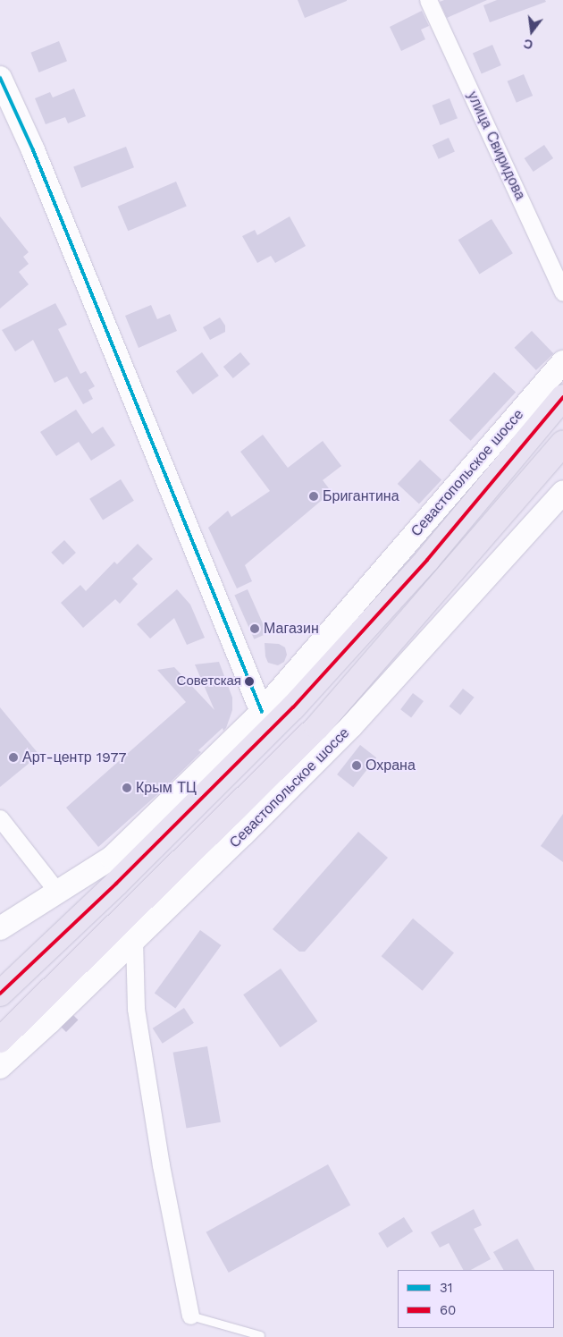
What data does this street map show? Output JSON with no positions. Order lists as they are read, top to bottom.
{
  "streets": {
    "main road": ["Севастопольское шоссе"],
    "street": ["улица Свиридова"]
  },
  "places": [
    "Бригантина",
    "Магазин",
    "Советская",
    "Арт-центр 1977",
    "Охрана",
    "Крым ТЦ"
  ],
  "lines": ["transit line 31", "transit line 60"],
  "legend": ["31", "60"],
  "north": "bottom"
}
